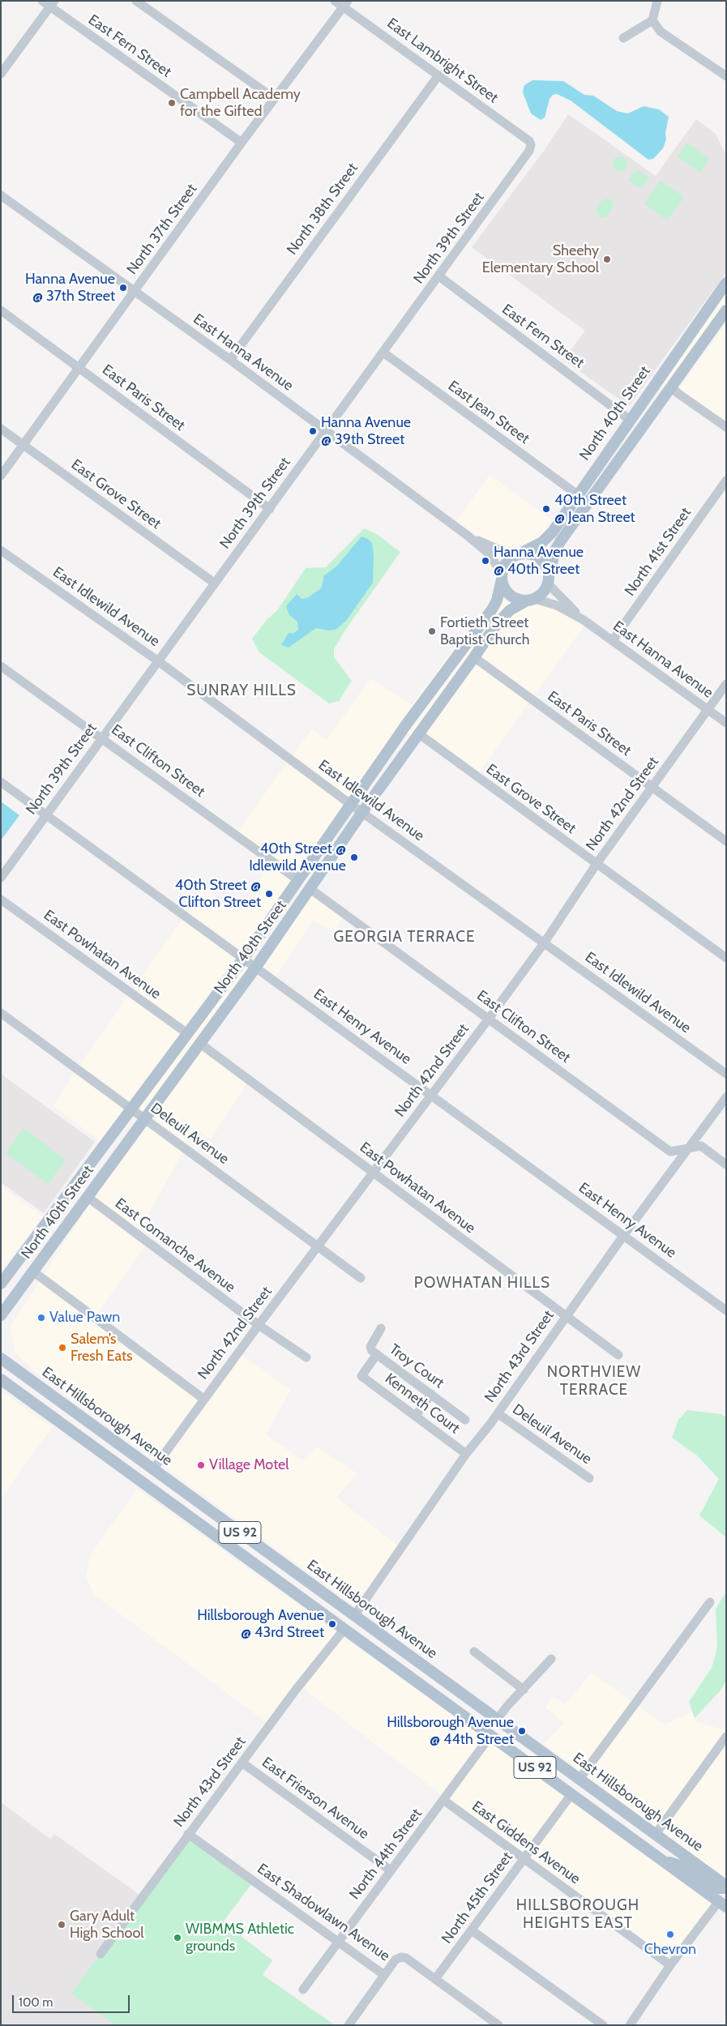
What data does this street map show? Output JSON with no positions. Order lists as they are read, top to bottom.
{
  "streets": {
    "main road": ["North 40th Street", "East Hillsborough Avenue", "US 92"],
    "street": [
      "East Fern Street",
      "East Lambright Street",
      "North 38th Street",
      "North 37th Street",
      "North 39th Street",
      "East Hanna Avenue",
      "East Paris Street",
      "East Jean Street",
      "East Grove Street",
      "North 41st Street",
      "East Idlewild Avenue",
      "East Clifton Street",
      "North 42nd Street",
      "East Powhatan Avenue",
      "East Henry Avenue",
      "Deleuil Avenue",
      "East Comanche Avenue",
      "North 43rd Street",
      "Troy Court",
      "Kenneth Court",
      "East Frierson Avenue",
      "East Giddens Avenue",
      "North 44th Street",
      "North 45th Street",
      "East Shadowlawn Avenue"
    ]
  },
  "crossings": [
    ["East Fern Street", "North 37th Street"],
    ["East Fern Street", "North 39th Street"],
    ["East Fern Street", "North 40th Street"],
    ["East Lambright Street", "North 38th Street"],
    ["East Lambright Street", "North 37th Street"],
    ["East Lambright Street", "North 39th Street"],
    ["North 38th Street", "East Hanna Avenue"],
    ["North 37th Street", "East Hanna Avenue"],
    ["North 37th Street", "East Paris Street"],
    ["North 37th Street", "East Grove Street"],
    ["North 39th Street", "East Hanna Avenue"],
    ["North 39th Street", "East Paris Street"],
    ["North 39th Street", "East Jean Street"],
    ["North 39th Street", "East Grove Street"],
    ["North 39th Street", "East Idlewild Avenue"],
    ["North 39th Street", "East Clifton Street"],
    ["North 39th Street", "East Henry Avenue"],
    ["East Hanna Avenue", "North 40th Street"],
    ["East Hanna Avenue", "North 41st Street"],
    ["East Hanna Avenue", "North 42nd Street"],
    ["East Paris Street", "North 40th Street"],
    ["East Paris Street", "North 42nd Street"],
    ["East Jean Street", "North 40th Street"],
    ["North 40th Street", "East Grove Street"],
    ["North 40th Street", "East Idlewild Avenue"],
    ["North 40th Street", "East Clifton Street"],
    ["North 40th Street", "East Powhatan Avenue"],
    ["North 40th Street", "East Henry Avenue"],
    ["North 40th Street", "Deleuil Avenue"],
    ["North 40th Street", "East Comanche Avenue"],
    ["East Grove Street", "North 42nd Street"],
    ["East Idlewild Avenue", "North 42nd Street"],
    ["East Clifton Street", "North 42nd Street"],
    ["East Clifton Street", "North 43rd Street"],
    ["North 42nd Street", "East Powhatan Avenue"],
    ["North 42nd Street", "East Henry Avenue"],
    ["North 42nd Street", "Deleuil Avenue"],
    ["North 42nd Street", "East Comanche Avenue"],
    ["North 42nd Street", "East Hillsborough Avenue"],
    ["East Powhatan Avenue", "North 43rd Street"],
    ["East Henry Avenue", "North 43rd Street"],
    ["Deleuil Avenue", "North 43rd Street"],
    ["North 43rd Street", "Kenneth Court"],
    ["North 43rd Street", "East Hillsborough Avenue"],
    ["North 43rd Street", "US 92"],
    ["North 43rd Street", "East Frierson Avenue"],
    ["North 43rd Street", "East Shadowlawn Avenue"],
    ["Troy Court", "Kenneth Court"],
    ["US 92", "North 44th Street"],
    ["US 92", "North 45th Street"],
    ["East Frierson Avenue", "North 44th Street"],
    ["East Giddens Avenue", "North 44th Street"],
    ["East Giddens Avenue", "North 45th Street"],
    ["North 44th Street", "East Shadowlawn Avenue"],
    ["North 45th Street", "East Shadowlawn Avenue"]
  ],
  "districts": [
    "SUNRAY HILLS",
    "GEORGIA TERRACE",
    "POWHATAN HILLS",
    "NORTHVIEW TERRACE",
    "HILLSBOROUGH HEIGHTS EAST"
  ],
  "places": [
    "Campbell Academy for the Gifted",
    "Sheehy Elementary School",
    "Hanna Avenue @ 37th Street",
    "Hanna Avenue @ 39th Street",
    "40th Street @ Jean Street",
    "Hanna Avenue @ 40th Street",
    "Fortieth Street Baptist Church",
    "40th Street @ Idlewild Avenue",
    "40th Street @ Clifton Street",
    "Value Pawn",
    "Salem’s Fresh Eats",
    "Village Motel",
    "Hillsborough Avenue @ 43rd Street",
    "Hillsborough Avenue @ 44th Street",
    "Gary Adult High School",
    "Chevron",
    "WIBMMS Athletic grounds"
  ],
  "scale_bar": "100 m"
}
